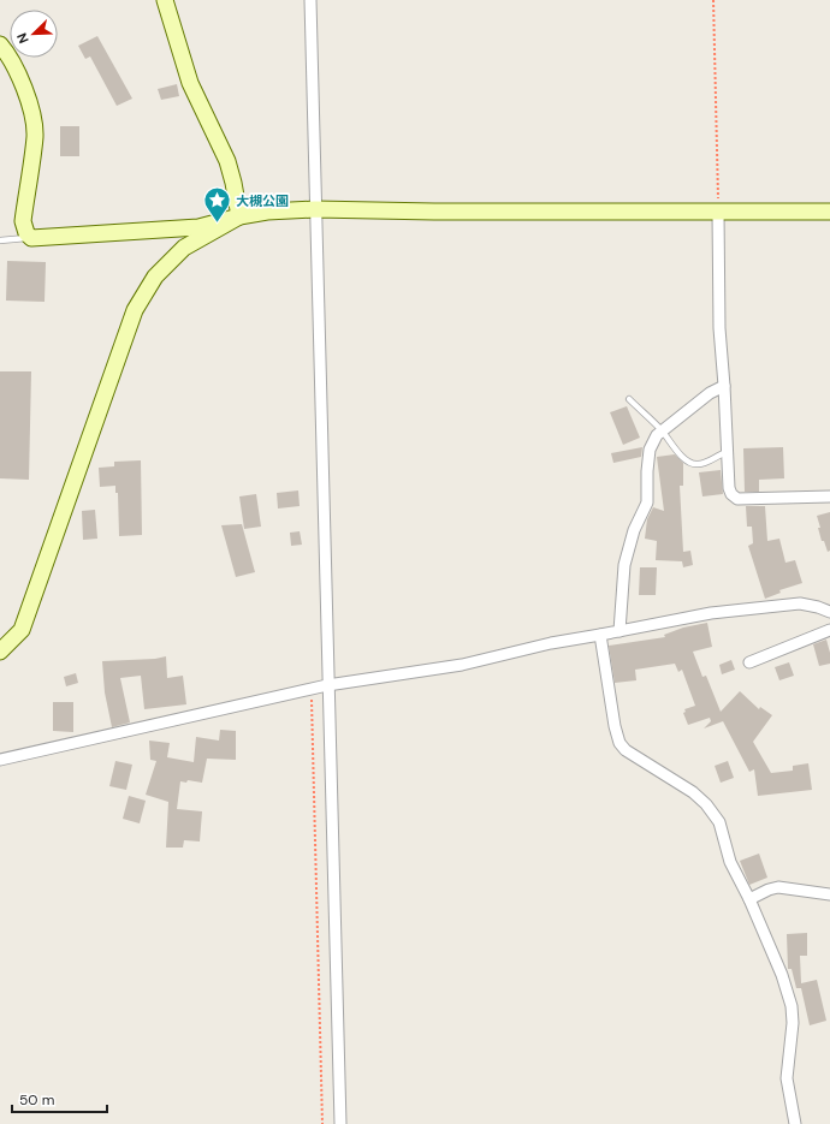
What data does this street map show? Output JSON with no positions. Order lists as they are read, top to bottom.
{
  "places": {
    "place": ["大槻公園"]
  },
  "scale_bar": "50 m",
  "north": "bottom left"
}
